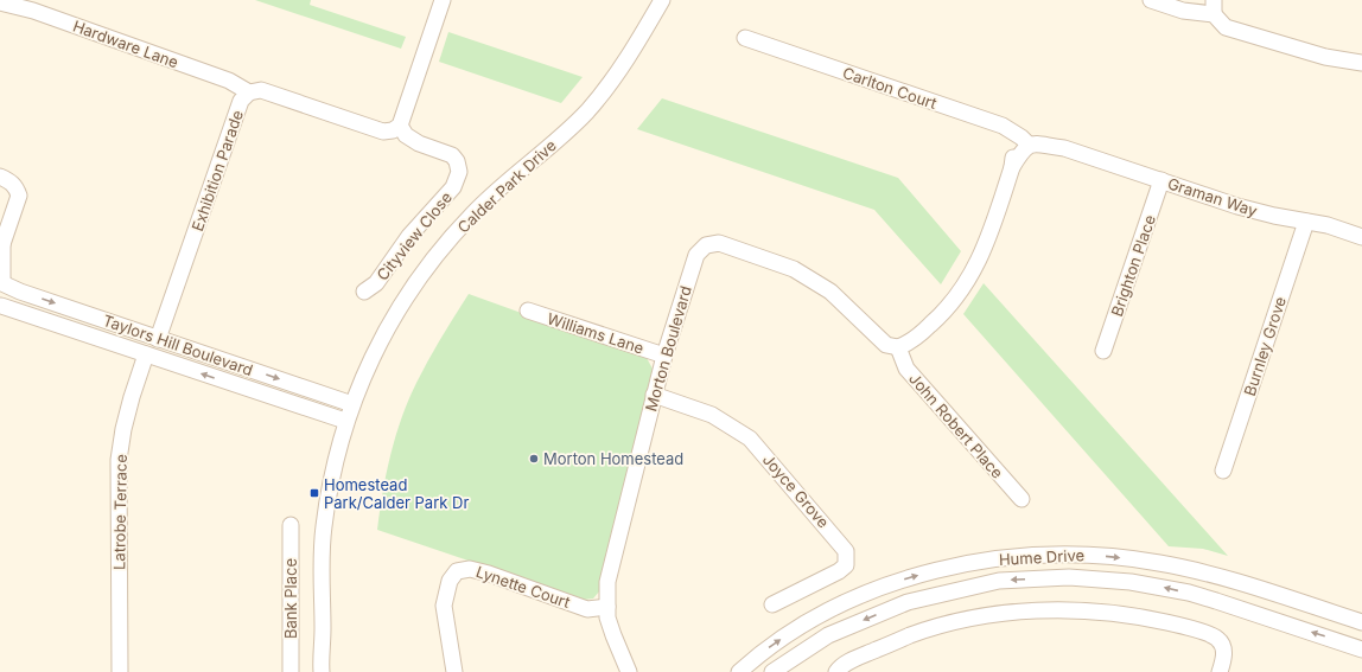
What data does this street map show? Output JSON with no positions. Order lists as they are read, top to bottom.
{
  "streets": {
    "street": [
      "Hardware Lane",
      "Carlton Court",
      "Exhibition Parade",
      "Calder Park Drive",
      "Graman Way",
      "Cityview Close",
      "Brighton Place",
      "Williams Lane",
      "Taylors Hill Boulevard",
      "Burnley Grove",
      "Morton Boulevard",
      "John Robert Place",
      "Joyce Grove",
      "Latrobe Terrace",
      "Hume Drive",
      "Lynette Court",
      "Bank Place"
    ]
  },
  "crossings": [
    ["Hardware Lane", "Exhibition Parade"],
    ["Carlton Court", "Graman Way"],
    ["Exhibition Parade", "Cityview Close"],
    ["Exhibition Parade", "Taylors Hill Boulevard"],
    ["Calder Park Drive", "Taylors Hill Boulevard"],
    ["Graman Way", "Brighton Place"],
    ["Graman Way", "Burnley Grove"],
    ["Williams Lane", "Morton Boulevard"],
    ["Taylors Hill Boulevard", "Latrobe Terrace"],
    ["Morton Boulevard", "John Robert Place"],
    ["Morton Boulevard", "Joyce Grove"],
    ["Morton Boulevard", "Lynette Court"]
  ],
  "places": {
    "other": ["Morton Homestead"],
    "transit": ["Homestead Park/Calder Park Dr"]
  }
}
